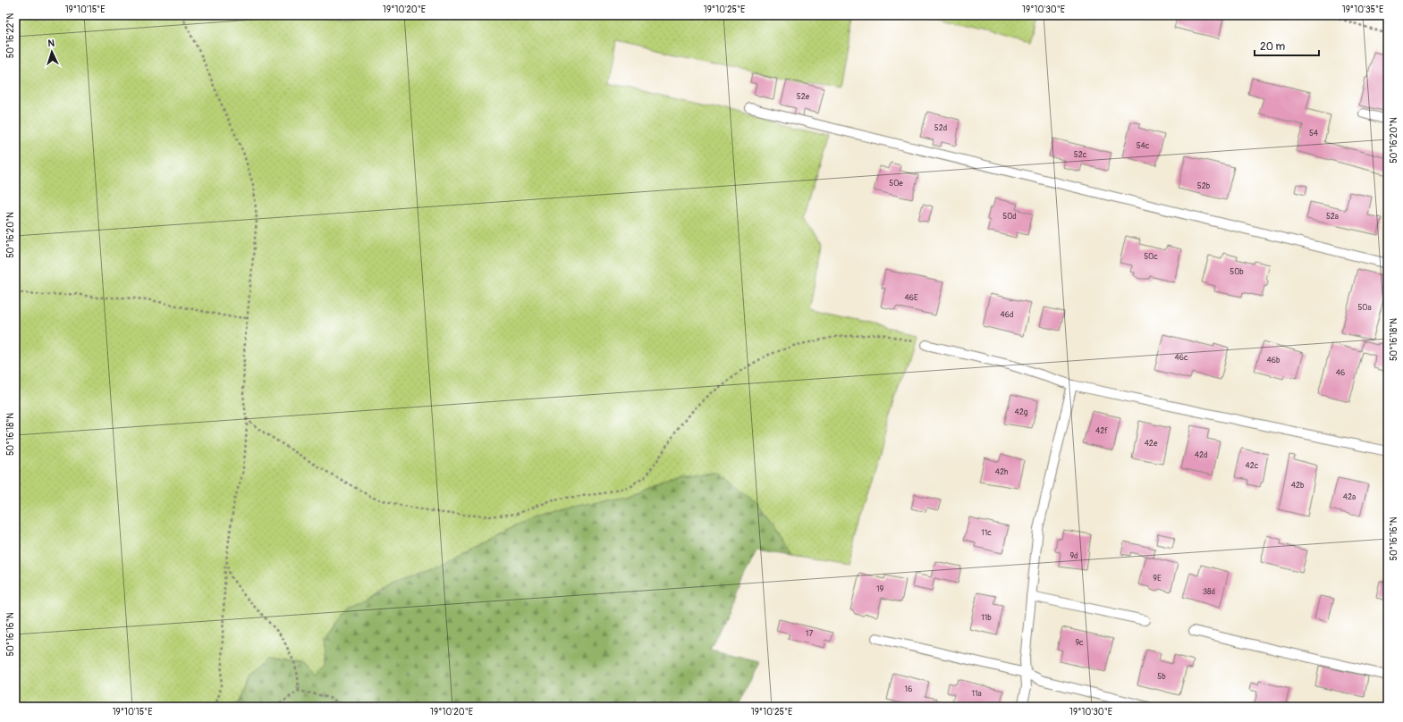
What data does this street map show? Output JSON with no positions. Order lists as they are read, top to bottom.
{
  "house_numbers": [
    "52e",
    "52d",
    "54",
    "54c",
    "52c",
    "50e",
    "52b",
    "50d",
    "52a",
    "50c",
    "50b",
    "46E",
    "50a",
    "46d",
    "46c",
    "46b",
    "46",
    "42g",
    "42f",
    "42e",
    "42d",
    "42c",
    "42h",
    "42b",
    "42a",
    "11c",
    "9d",
    "9E",
    "19",
    "38d",
    "11b",
    "17",
    "9c",
    "5b",
    "16",
    "11a"
  ],
  "scale_bar": "20 m",
  "north": "top",
  "coordinates": [
    "19°10'15\"E",
    "19°10'20\"E",
    "19°10'25\"E",
    "19°10'30\"E",
    "19°10'35\"E",
    "50°16'22\"N",
    "50°16'20\"N",
    "50°16'18\"N",
    "50°16'16\"N"
  ]
}
